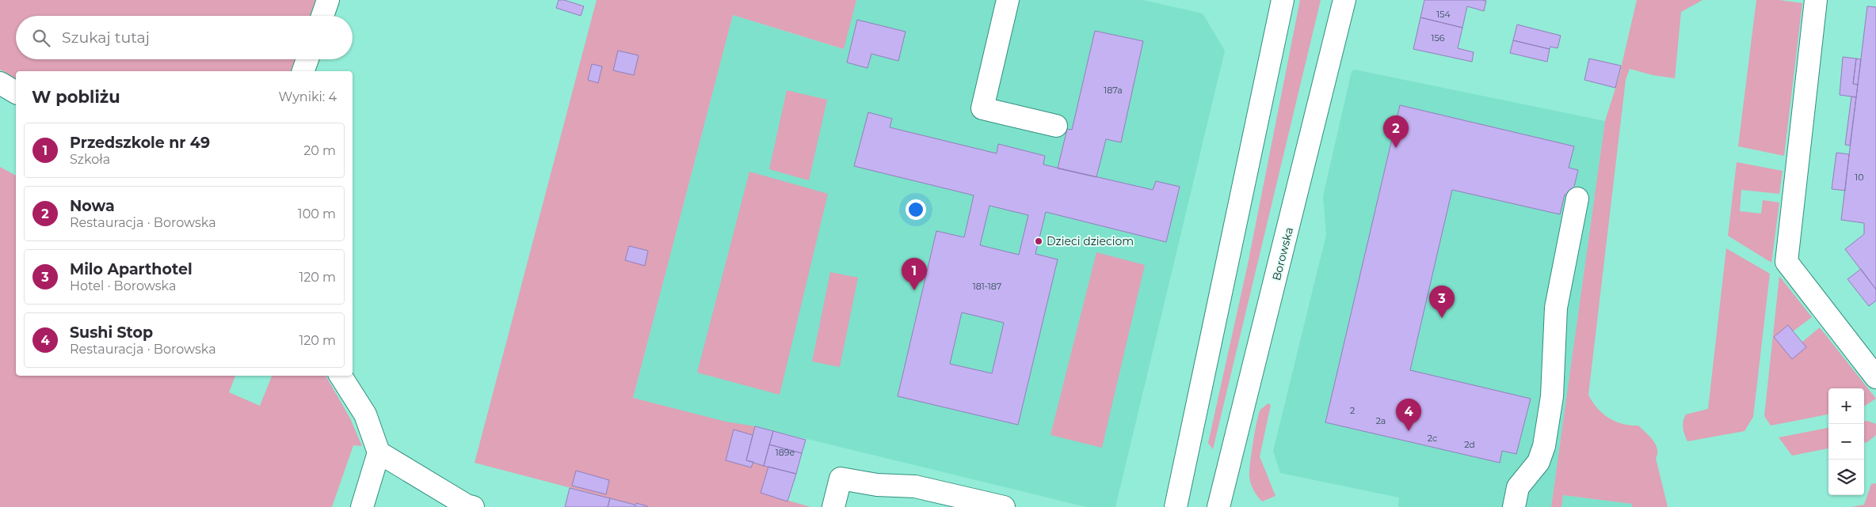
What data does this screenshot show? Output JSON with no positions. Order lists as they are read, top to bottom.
{
  "streets": {
    "street": ["Borowska"]
  },
  "places": ["Dzieci dzieciom"],
  "house_numbers": [
    "154",
    "156",
    "187a",
    "10",
    "181-187",
    "2",
    "2a",
    "2c",
    "2d",
    "189e"
  ],
  "page": {
    "search": "Szukaj tutaj",
    "heading": ["W pobliżu", "Wyniki: 4"],
    "pins": [
      "2",
      "1",
      "3",
      "4"
    ],
    "list": [
      {
        "mark": "1",
        "name": "Przedszkole nr 49",
        "note": "Szkoła",
        "value": "20 m"
      },
      {
        "mark": "2",
        "name": "Nowa",
        "note": "Restauracja · Borowska",
        "value": "100 m"
      },
      {
        "mark": "3",
        "name": "Milo Aparthotel",
        "note": "Hotel · Borowska",
        "value": "120 m"
      },
      {
        "mark": "4",
        "name": "Sushi Stop",
        "note": "Restauracja · Borowska",
        "value": "120 m"
      }
    ],
    "map_buttons": ["+", "−"]
  }
}
